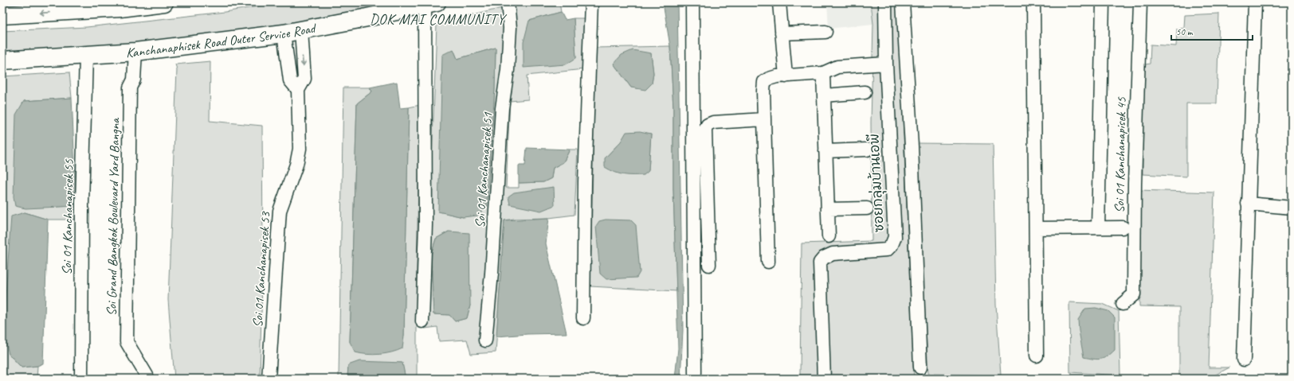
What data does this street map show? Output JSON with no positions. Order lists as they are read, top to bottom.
{
  "streets": {
    "main road": ["Kanchanaphisek Road Outer Service Road"],
    "street": [
      "Soi 01 Kanchanapisek 45",
      "Soi 01 Kanchanapisek 51",
      "ซอยกลุ่มบ้านเอพี",
      "Soi 01 Kanchanapisek 55",
      "Soi Grand Bangkok Boulevard Yard Bangna",
      "Soi 01 Kanchanapisek 53"
    ]
  },
  "crossings": [
    ["Kanchanaphisek Road Outer Service Road", "Soi 01 Kanchanapisek 55"],
    ["Kanchanaphisek Road Outer Service Road", "Soi Grand Bangkok Boulevard Yard Bangna"],
    ["Kanchanaphisek Road Outer Service Road", "Soi 01 Kanchanapisek 53"]
  ],
  "districts": ["DOK MAI COMMUNITY"],
  "scale_bar": "50 m"
}
